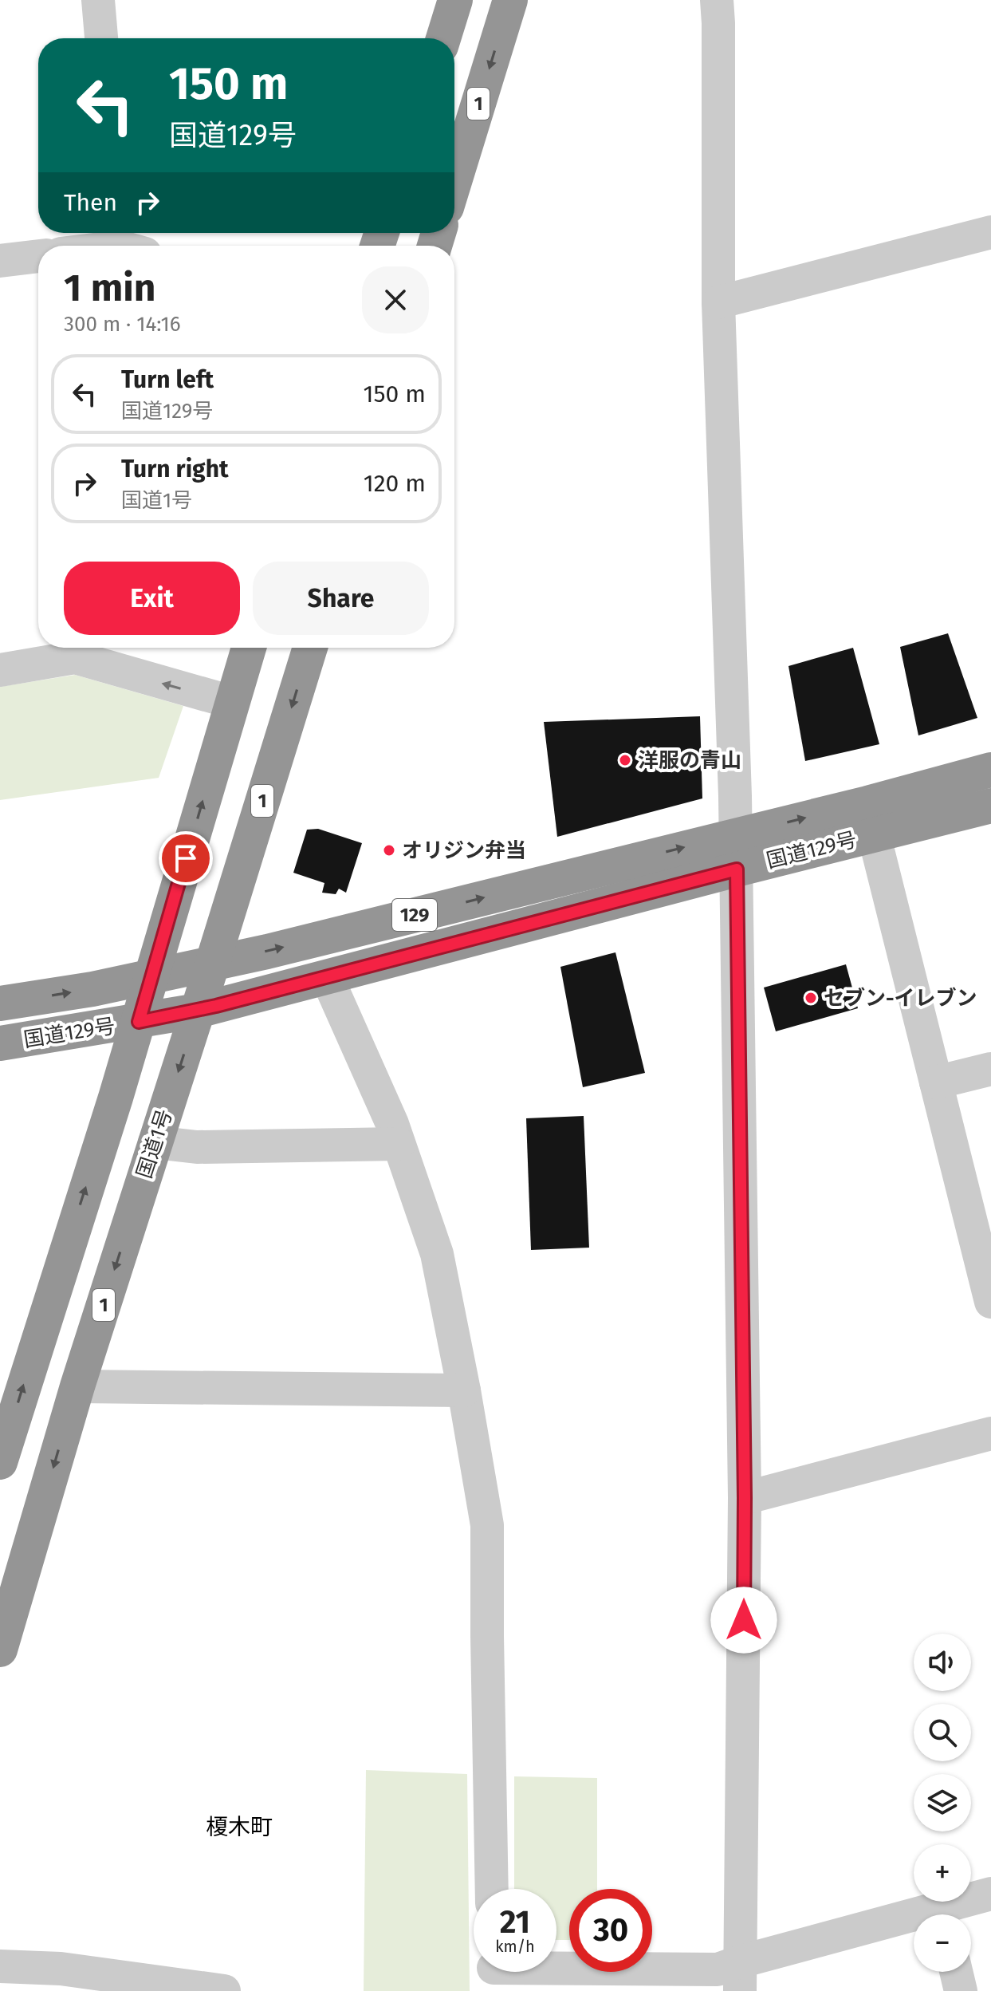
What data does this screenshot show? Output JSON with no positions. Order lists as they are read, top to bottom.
{
  "streets": {
    "highway": [
      "1",
      "国道129号",
      "129",
      "国道1号"
    ]
  },
  "crossings": [
    ["国道129号", "国道1号"]
  ],
  "districts": ["榎木町"],
  "places": ["洋服の青山", "オリジン弁当", "セブン-イレブン"],
  "page": {
    "turn": ["150 m", "国道129号"],
    "then": "Then",
    "heading": ["1 min", "300 m · 14:16"],
    "list": [
      {
        "name": "Turn left",
        "note": "国道129号",
        "value": "150 m"
      },
      {
        "name": "Turn right",
        "note": "国道1号",
        "value": "120 m"
      }
    ],
    "buttons": ["Exit", "Share"],
    "map_buttons": ["+", "−"],
    "speed": "21 km/h",
    "limit": "30"
  }
}
